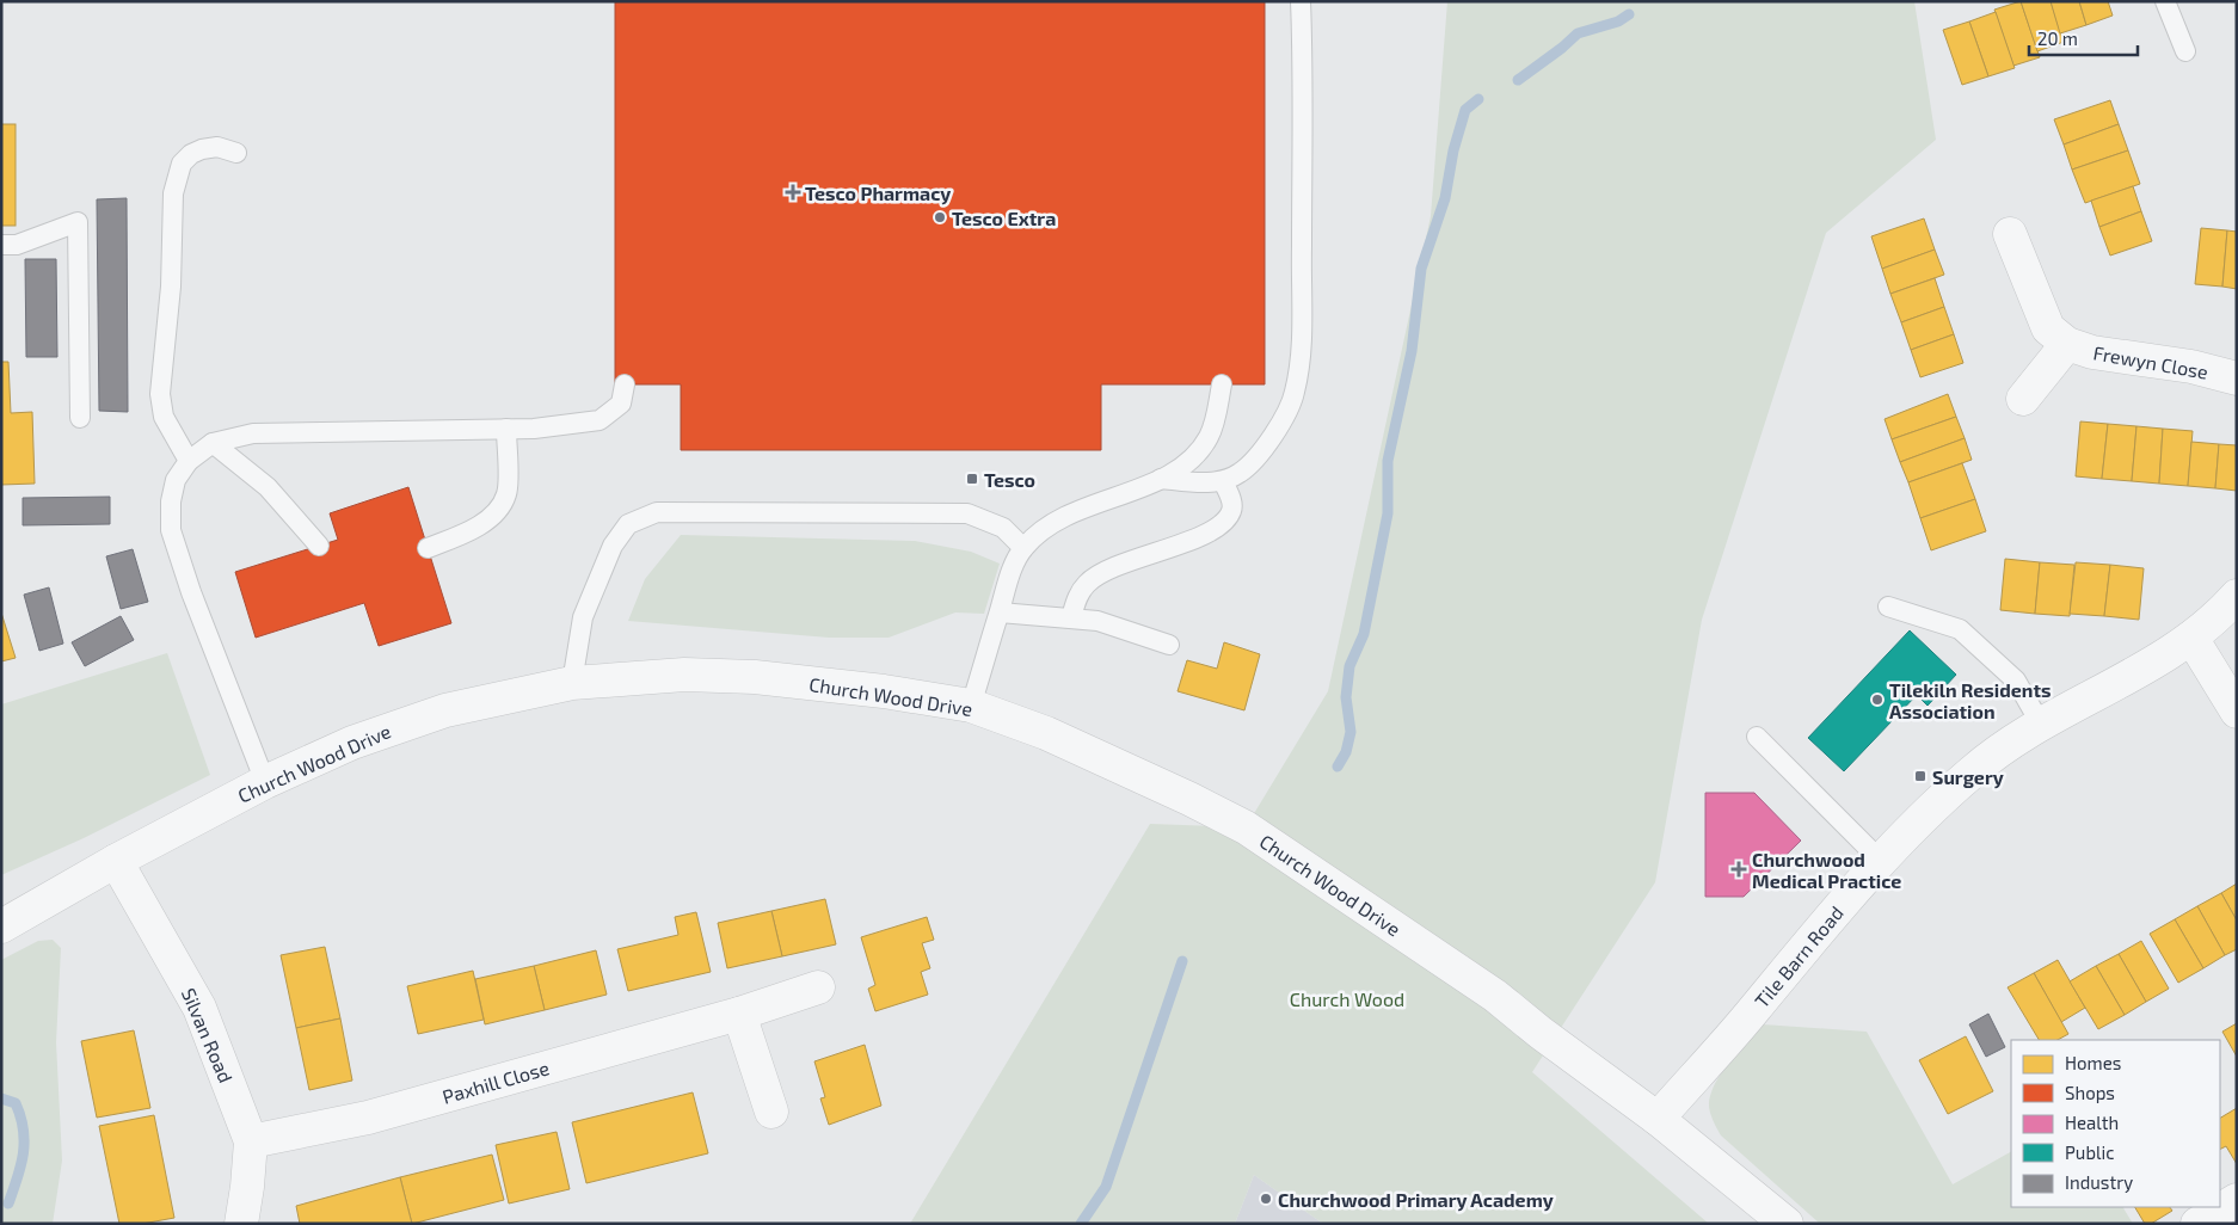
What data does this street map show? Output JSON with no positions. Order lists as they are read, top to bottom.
{
  "streets": {
    "street": [
      "Frewyn Close",
      "Church Wood Drive",
      "Tile Barn Road",
      "Silvan Road",
      "Paxhill Close"
    ]
  },
  "crossings": [
    ["Church Wood Drive", "Tile Barn Road"],
    ["Church Wood Drive", "Silvan Road"],
    ["Silvan Road", "Paxhill Close"]
  ],
  "parks": ["Church Wood"],
  "places": {
    "health": ["Tesco Pharmacy", "Churchwood Medical Practice"],
    "other": ["Tesco Extra", "Tilekiln Residents Association", "Churchwood Primary Academy"],
    "transit": ["Tesco", "Surgery"]
  },
  "legend": [
    "Homes",
    "Shops",
    "Health",
    "Public",
    "Industry"
  ],
  "scale_bar": "20 m"
}
